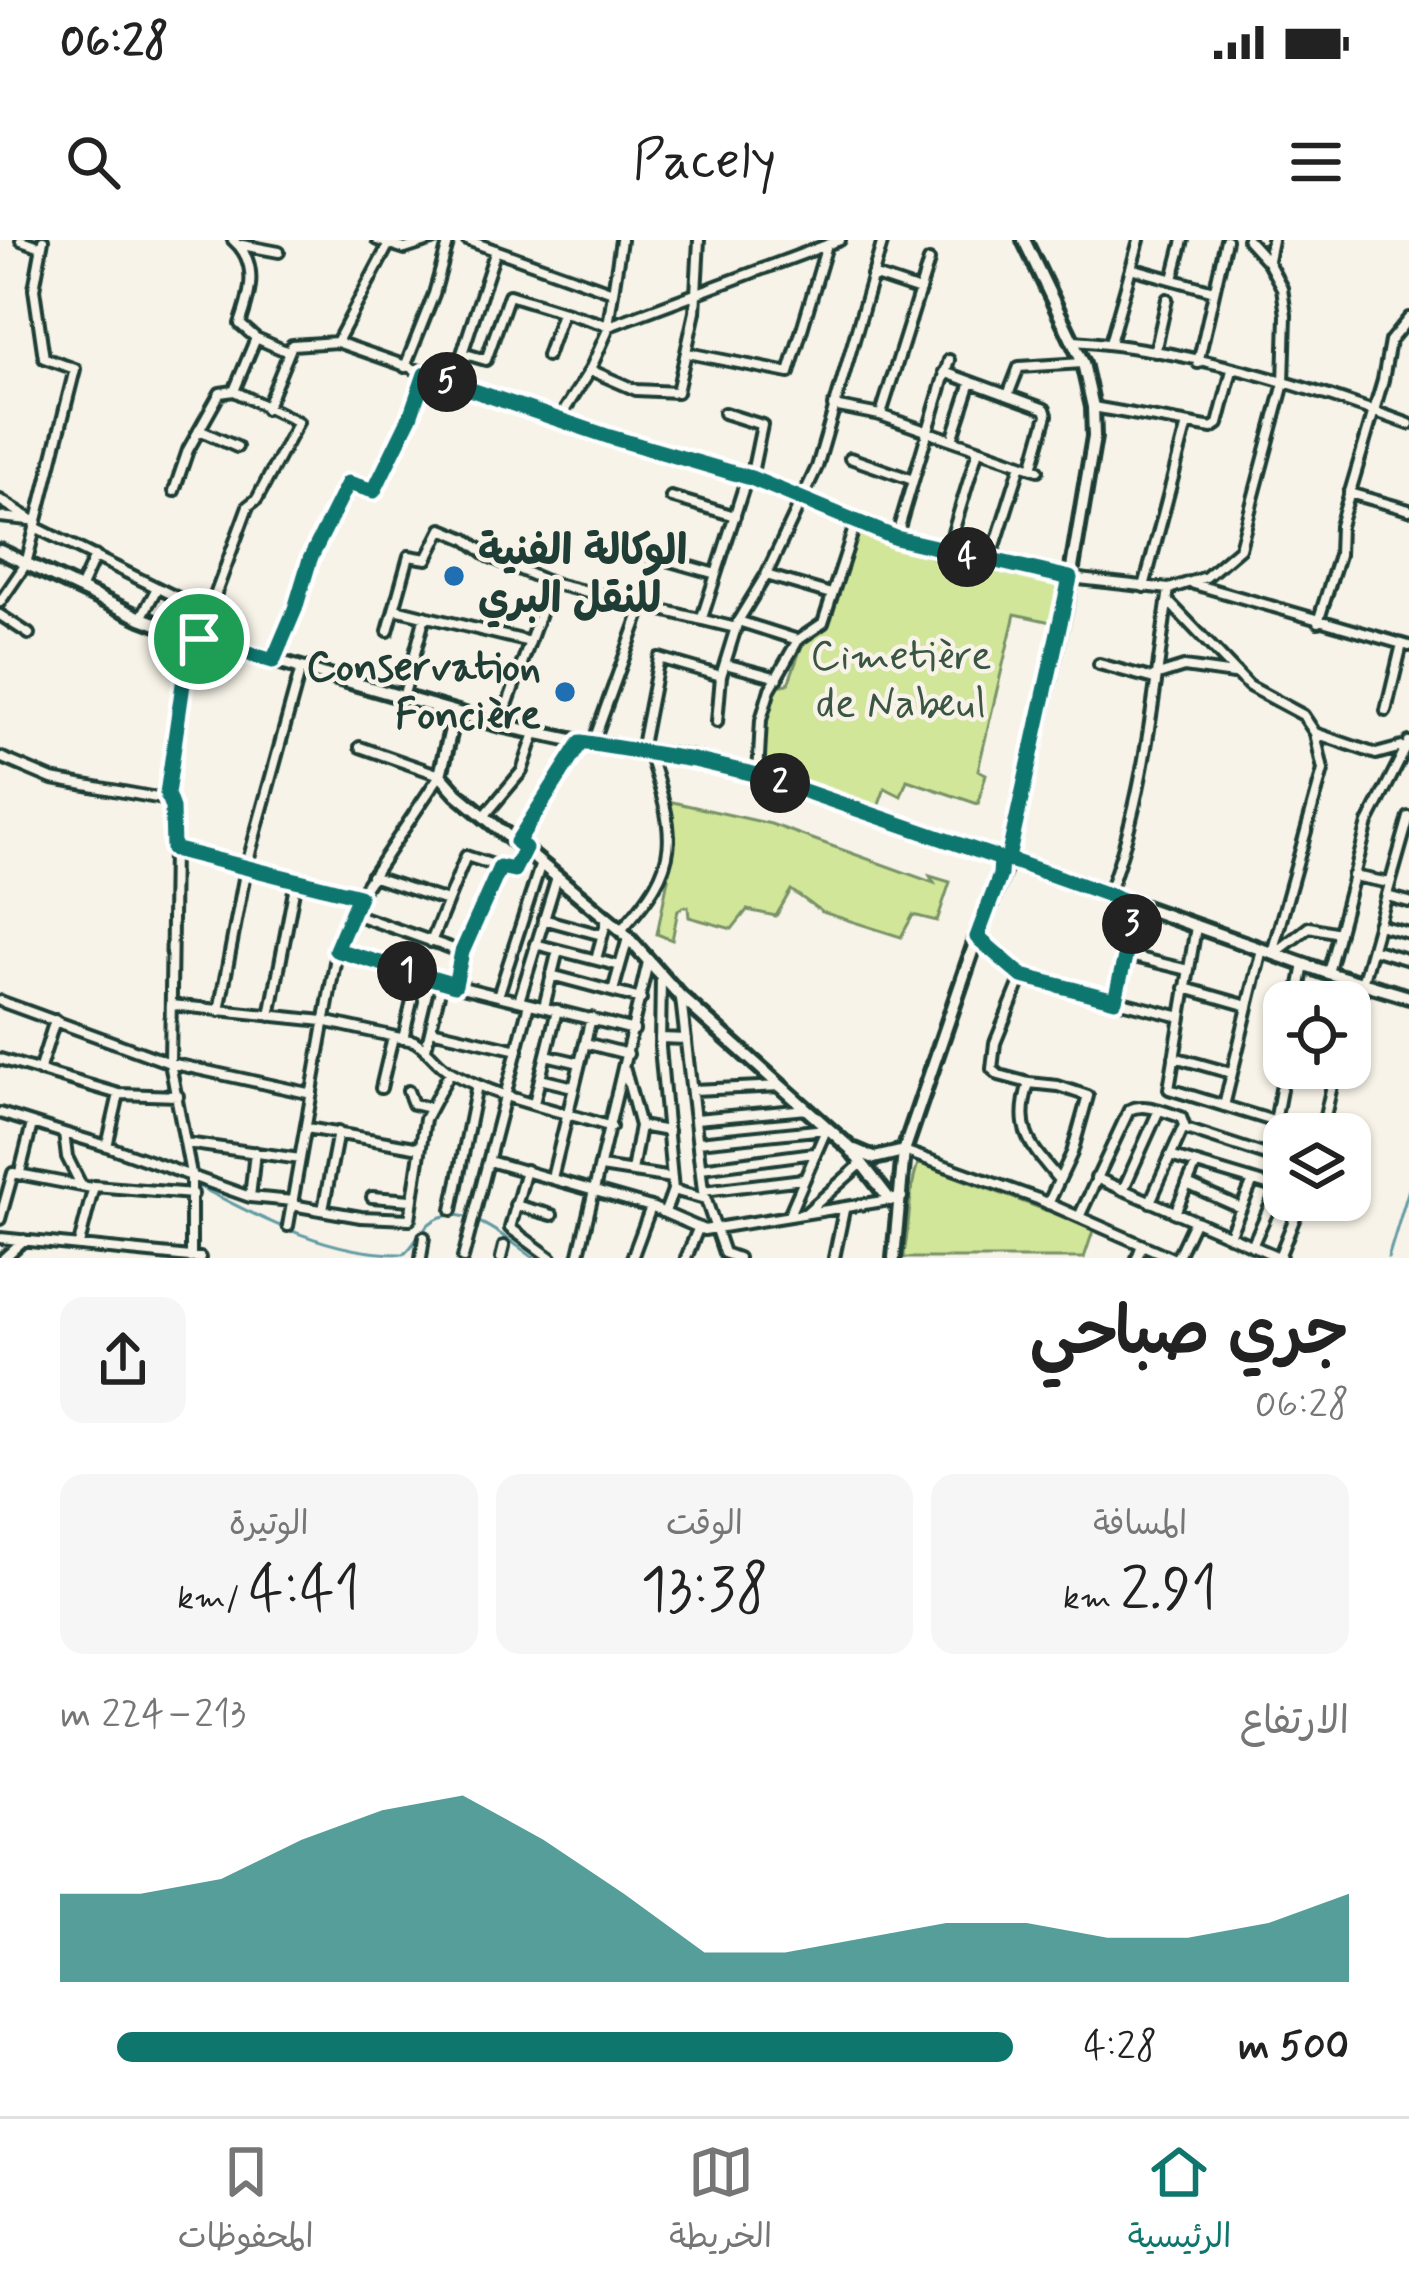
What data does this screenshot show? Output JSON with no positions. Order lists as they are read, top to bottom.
{
  "parks": ["Cimetière de Nabeul"],
  "places": ["الوكالة الفنية للنقل البري", "Conservation Foncière"],
  "page": {
    "status": "06:28",
    "header": "Pacely",
    "pins": [
      "5",
      "4",
      "2",
      "3",
      "1"
    ],
    "heading": ["جري صباحي", "06:28"],
    "stats": [
      ["المسافة", "2.91 km"],
      ["الوقت", "13:38"],
      ["الوتيرة", "4:41 /km"]
    ],
    "chart": ["الارتفاع", "213–224 m"],
    "list": [
      {
        "name": "500 m",
        "note": "4:28"
      }
    ],
    "tabs": ["الرئيسية", "الخريطة", "المحفوظات"]
  }
}
